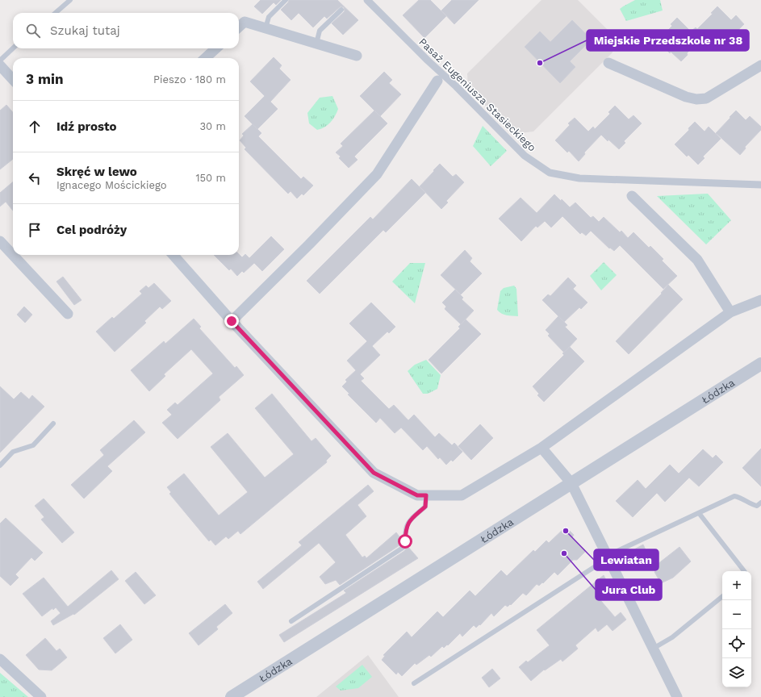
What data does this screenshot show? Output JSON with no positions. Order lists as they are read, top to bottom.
{
  "streets": {
    "street": ["Pasaż Eugeniusza Stasieckiego", "Łódzka"]
  },
  "places": ["Miejskie Przedszkole nr 38", "Lewiatan", "Jura Club"],
  "page": {
    "search": "Szukaj tutaj",
    "heading": ["3 min", "Pieszo · 180 m"],
    "list": [
      ["Idź prosto", "30 m"],
      ["Skręć w lewo", "Ignacego Mościckiego", "150 m"],
      "Cel podróży"
    ],
    "map_buttons": ["+", "−"]
  }
}
